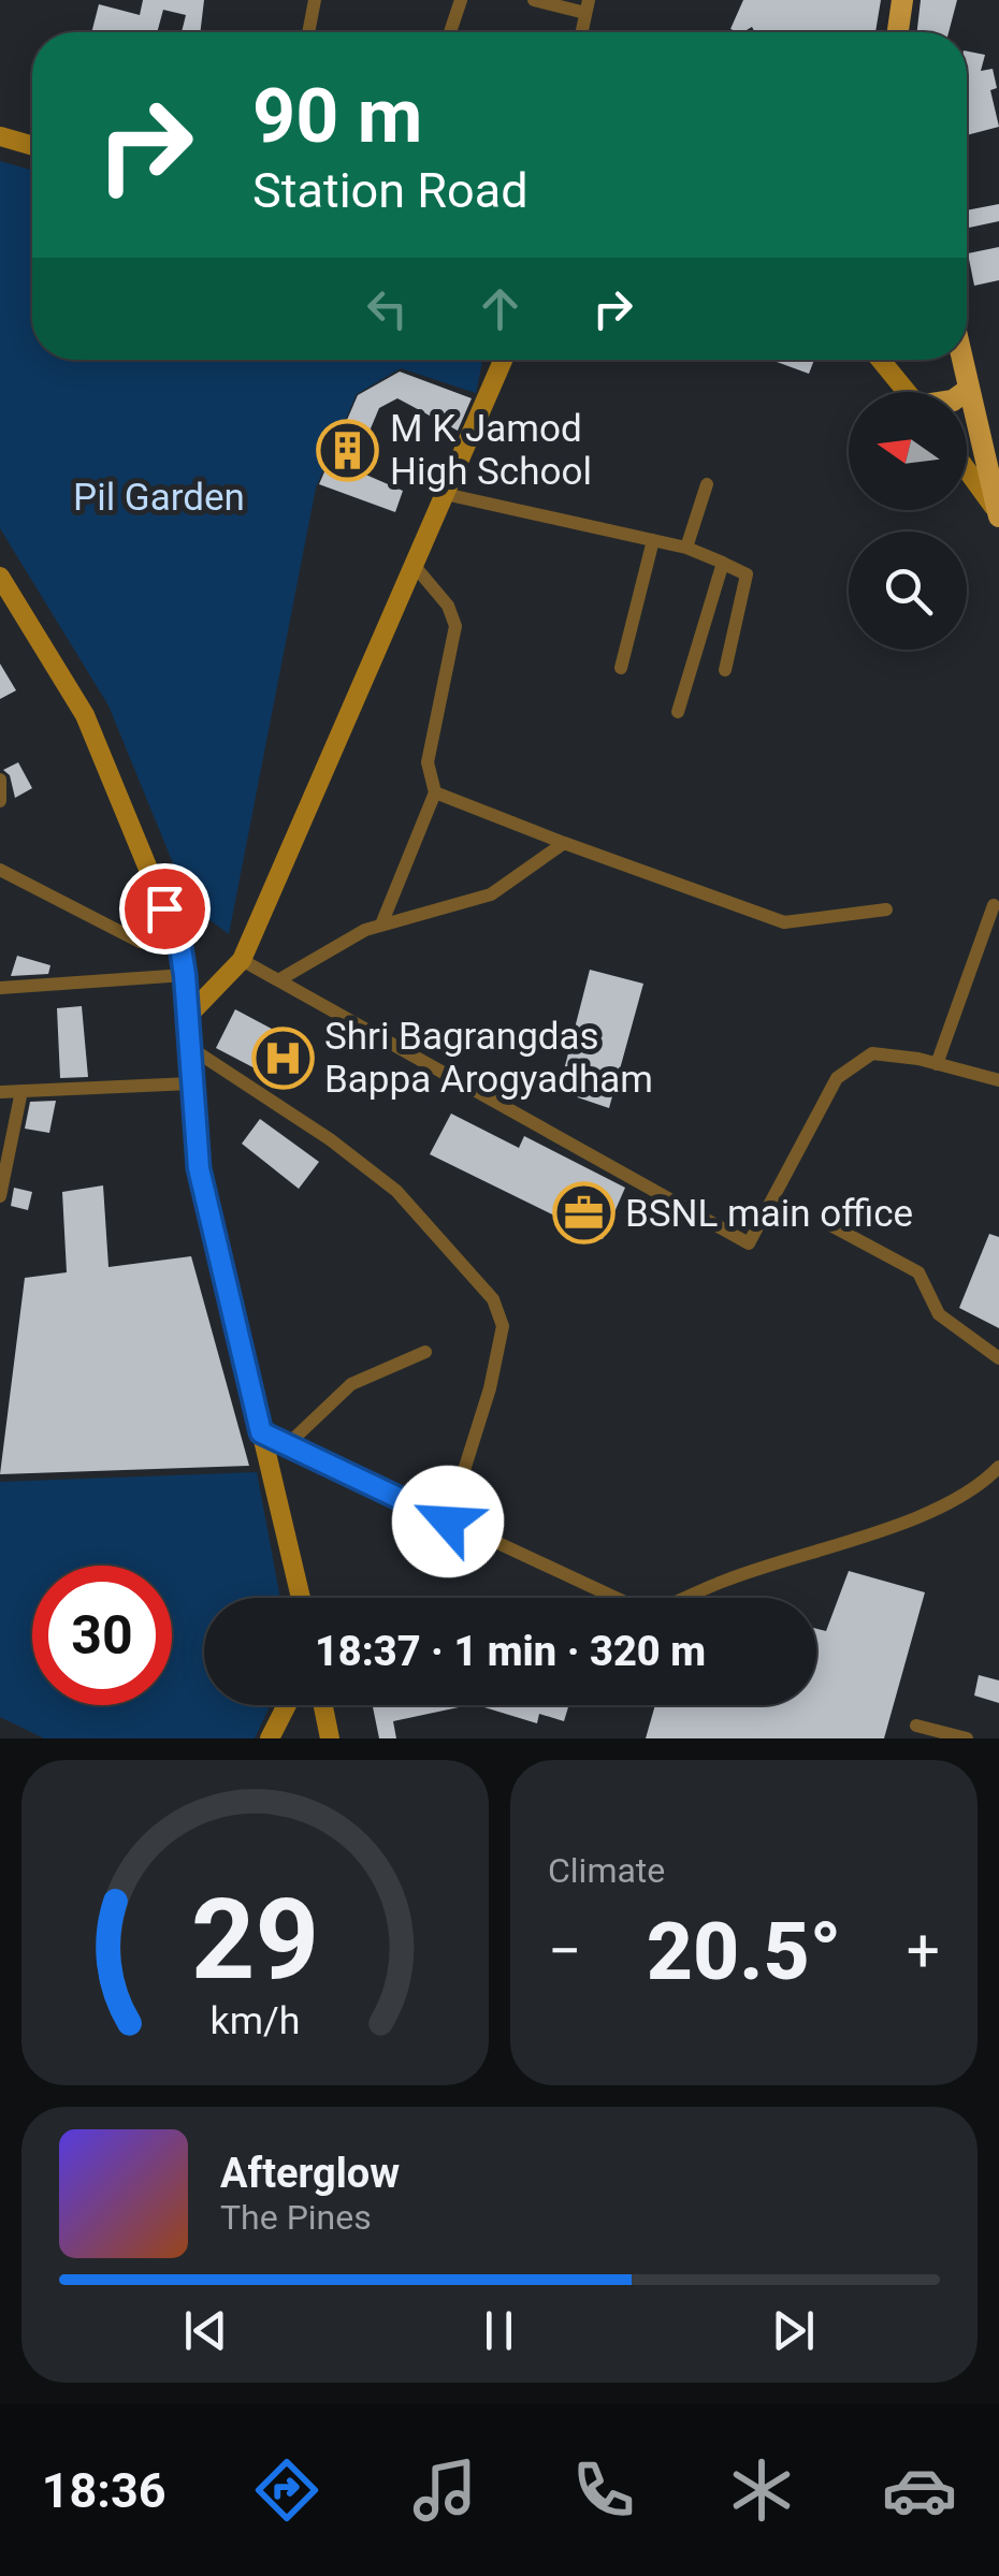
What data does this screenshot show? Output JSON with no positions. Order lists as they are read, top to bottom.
{
  "parks": ["Pil Garden"],
  "places": {
    "building": ["M K Jamod High School"],
    "hospital": ["Shri Bagrangdas Bappa Arogyadham"],
    "office": ["BSNL main office"]
  },
  "north": "left",
  "page": {
    "turn": ["90 m", "Station Road"],
    "limit": "30",
    "trip": "18:37 · 1 min · 320 m",
    "tile": "Climate",
    "heat": ["−", "20.5°", "+"],
    "song": ["Afterglow", "The Pines"],
    "tabs": "18:36",
    "gauge": ["29", "km/h"]
  }
}
